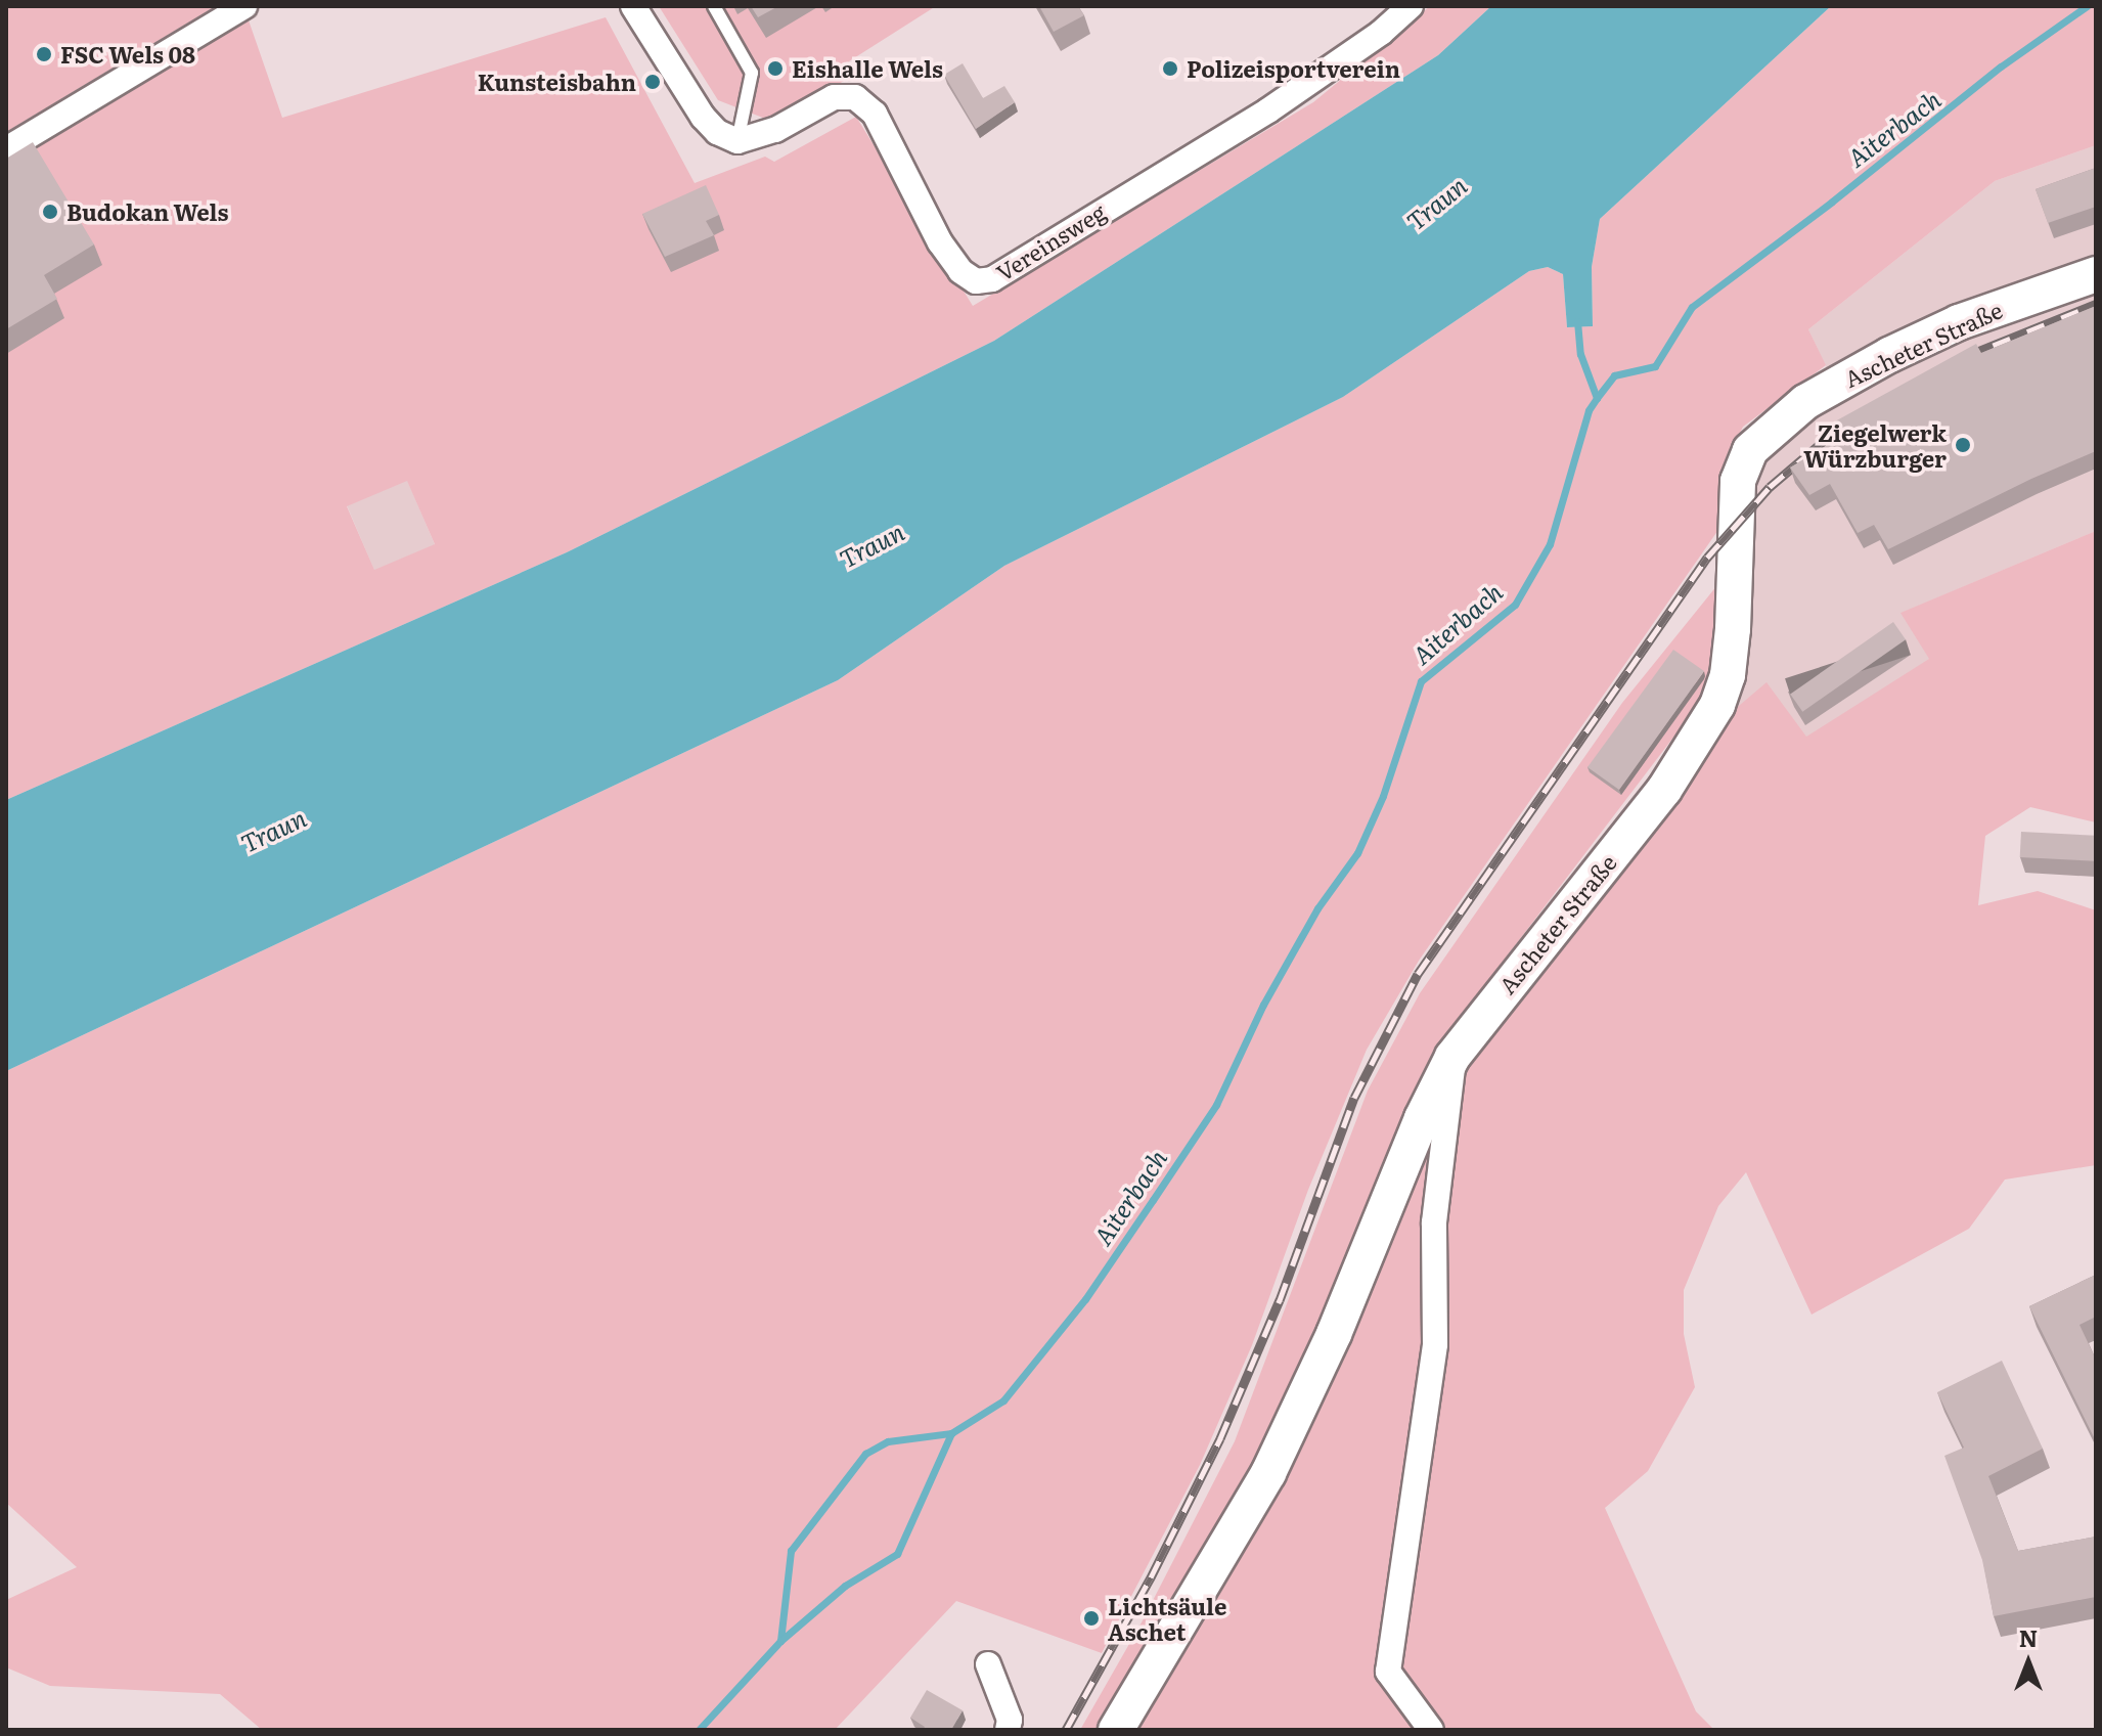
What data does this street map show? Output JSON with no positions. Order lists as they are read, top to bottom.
{
  "streets": {
    "main road": ["Ascheter Straße"],
    "street": ["Vereinsweg"]
  },
  "water": ["Aiterbach", "Traun"],
  "places": [
    "FSC Wels 08",
    "Eishalle Wels",
    "Polizeisportverein",
    "Kunsteisbahn",
    "Budokan Wels",
    "Ziegelwerk Würzburger",
    "Lichtsäule Aschet"
  ],
  "north": "top"
}
